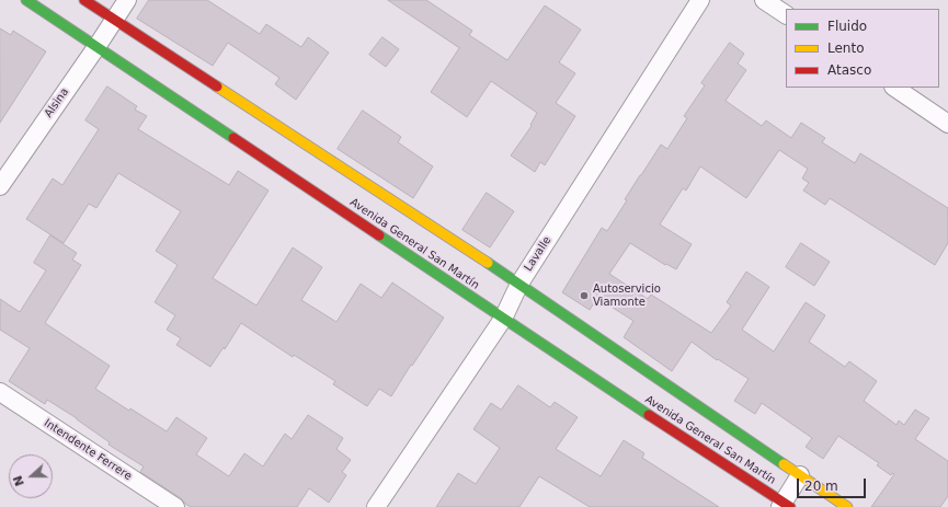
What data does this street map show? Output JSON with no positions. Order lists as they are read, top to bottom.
{
  "streets": {
    "main road": ["Avenida General San Martín"],
    "street": ["Alsina", "Lavalle", "Intendente Ferrere"]
  },
  "crossings": [
    ["Alsina", "Avenida General San Martín"],
    ["Avenida General San Martín", "Lavalle"]
  ],
  "places": ["Autoservicio Viamonte"],
  "legend": ["Fluido", "Lento", "Atasco"],
  "scale_bar": "20 m",
  "north": "left"
}
